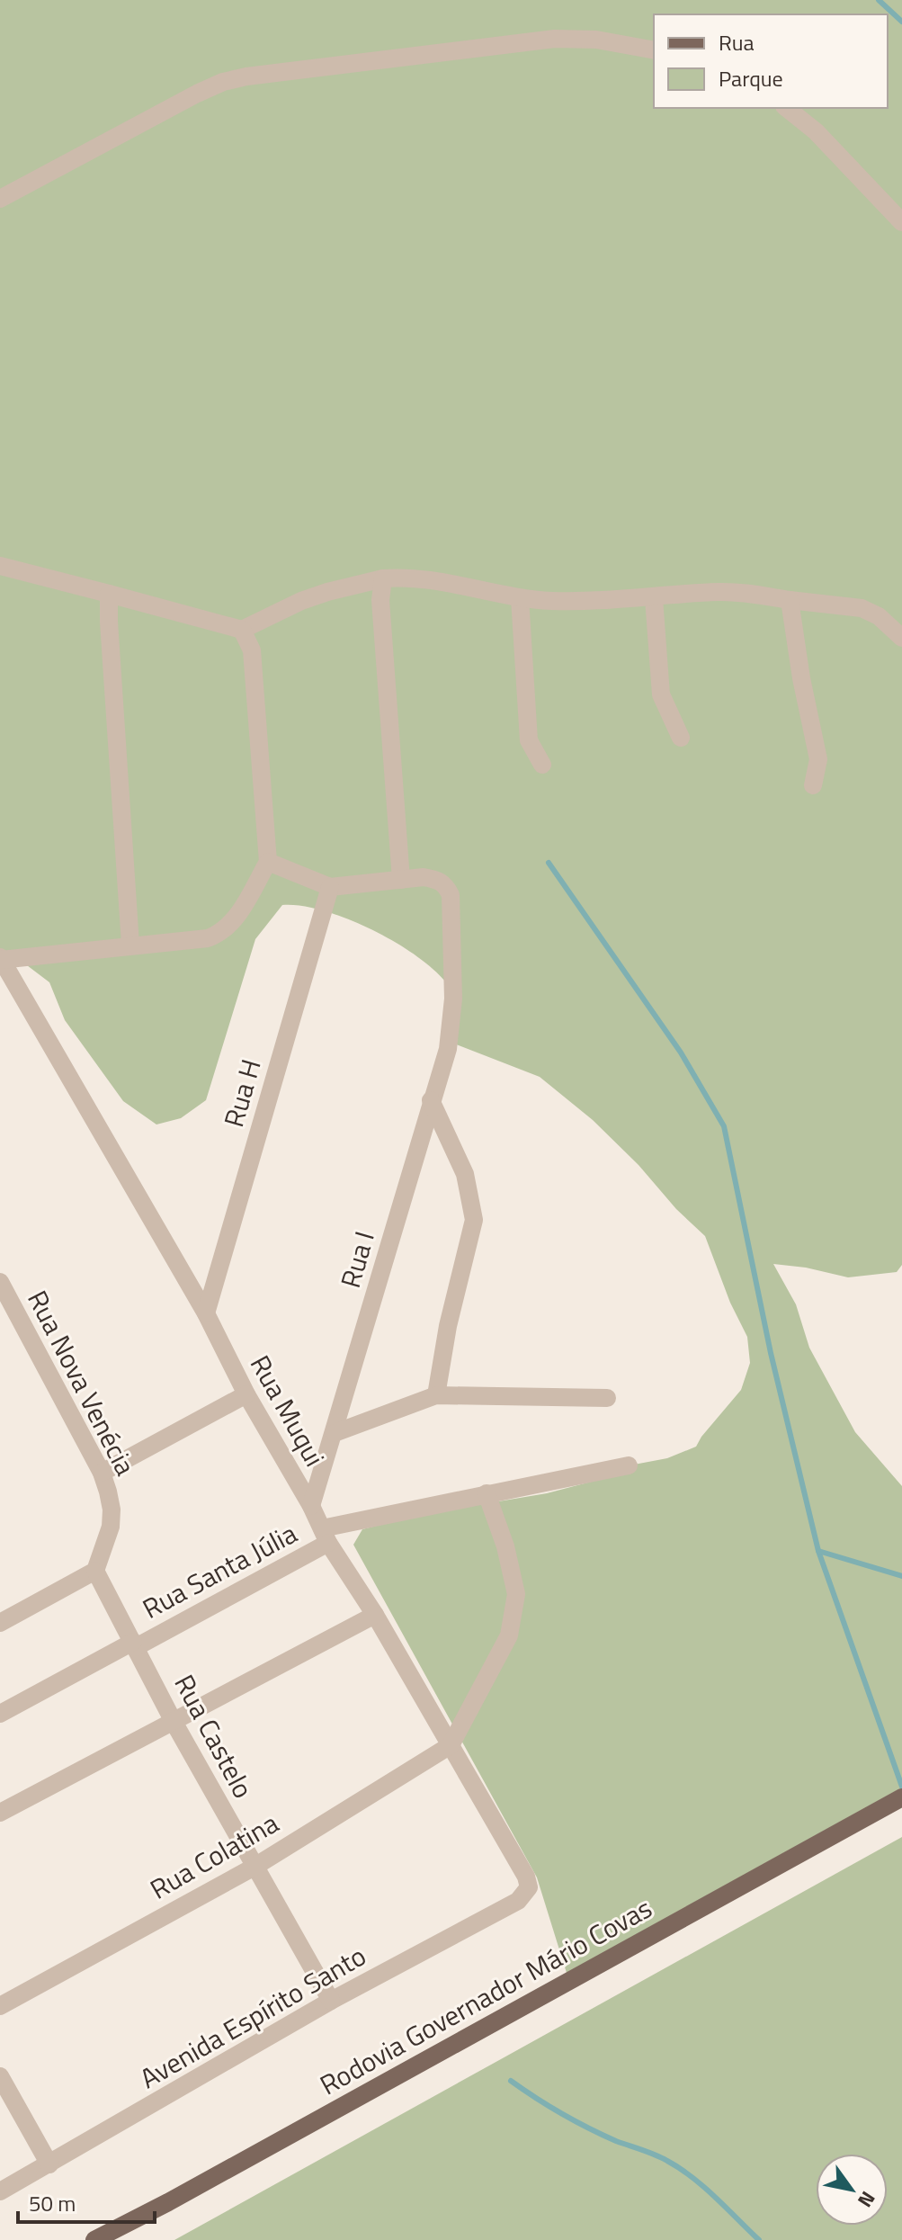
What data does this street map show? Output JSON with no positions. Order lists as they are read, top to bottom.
{
  "streets": {
    "main road": ["Rodovia Governador Mário Covas"],
    "street": [
      "Rua H",
      "Rua I",
      "Rua Nova Venécia",
      "Rua Muqui",
      "Rua Santa Júlia",
      "Rua Castelo",
      "Rua Colatina",
      "Avenida Espírito Santo"
    ]
  },
  "crossings": [
    ["Rua H", "Rua I"],
    ["Rua H", "Rua Muqui"],
    ["Rua I", "Rua Muqui"],
    ["Rua Nova Venécia", "Rua Castelo"],
    ["Rua Muqui", "Rua Santa Júlia"],
    ["Rua Muqui", "Rua Colatina"],
    ["Rua Muqui", "Avenida Espírito Santo"],
    ["Rua Santa Júlia", "Rua Castelo"],
    ["Rua Castelo", "Rua Colatina"],
    ["Rua Castelo", "Avenida Espírito Santo"]
  ],
  "legend": ["Rua", "Parque"],
  "scale_bar": "50 m",
  "north": "bottom right"
}
